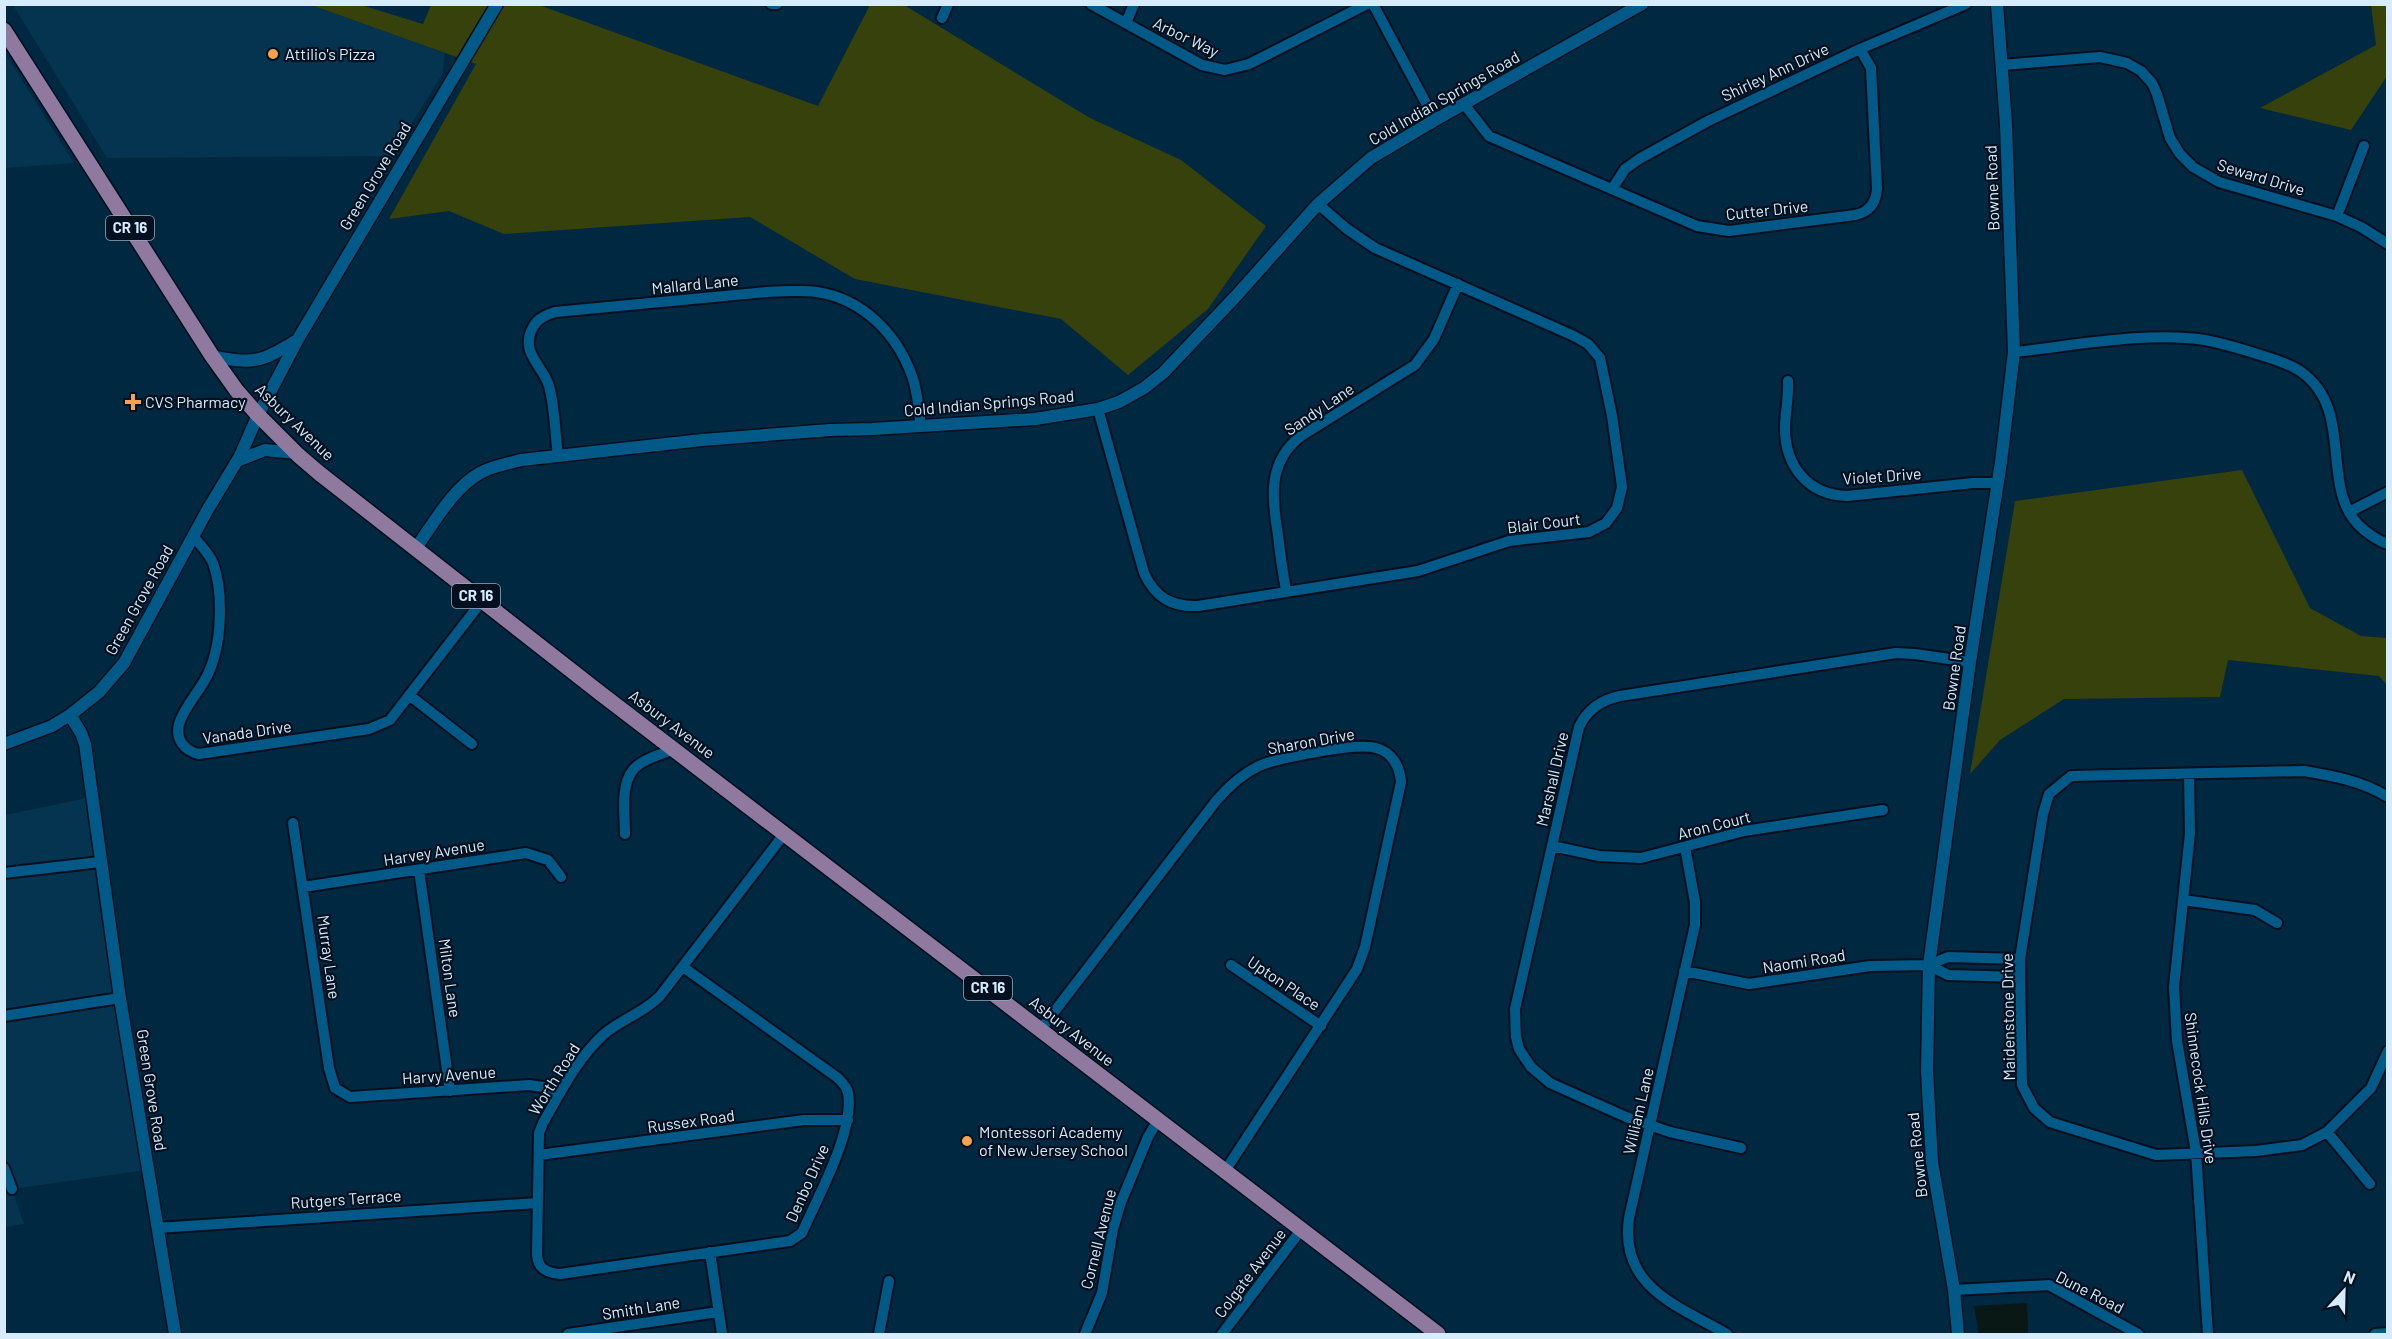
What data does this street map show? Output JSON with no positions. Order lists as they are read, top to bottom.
{
  "streets": {
    "main road": ["CR 16", "Asbury Avenue"],
    "street": [
      "Arbor Way",
      "Shirley Ann Drive",
      "Cold Indian Springs Road",
      "Green Grove Road",
      "Seward Drive",
      "Bowne Road",
      "Cutter Drive",
      "Mallard Lane",
      "Sandy Lane",
      "Violet Drive",
      "Blair Court",
      "Vanada Drive",
      "Sharon Drive",
      "Marshall Drive",
      "Aron Court",
      "Harvey Avenue",
      "Murray Lane",
      "Naomi Road",
      "Milton Lane",
      "Upton Place",
      "Maidenstone Drive",
      "Harvy Avenue",
      "Worth Road",
      "Shinnecock Hills Drive",
      "William Lane",
      "Russex Road",
      "Denbo Drive",
      "Rutgers Terrace",
      "Cornell Avenue",
      "Colgate Avenue",
      "Dune Road",
      "Smith Lane"
    ]
  },
  "crossings": [
    ["Shirley Ann Drive", "Cutter Drive"],
    ["Cold Indian Springs Road", "Cutter Drive"],
    ["Cold Indian Springs Road", "Mallard Lane"],
    ["Cold Indian Springs Road", "Asbury Avenue"],
    ["Cold Indian Springs Road", "Blair Court"],
    ["Green Grove Road", "Asbury Avenue"],
    ["Green Grove Road", "Vanada Drive"],
    ["Green Grove Road", "Rutgers Terrace"],
    ["Seward Drive", "Bowne Road"],
    ["Bowne Road", "Violet Drive"],
    ["Bowne Road", "Marshall Drive"],
    ["Bowne Road", "Naomi Road"],
    ["Bowne Road", "Dune Road"],
    ["Sandy Lane", "Blair Court"],
    ["Asbury Avenue", "Vanada Drive"],
    ["Asbury Avenue", "Sharon Drive"],
    ["Asbury Avenue", "Worth Road"],
    ["Asbury Avenue", "Cornell Avenue"],
    ["Asbury Avenue", "Colgate Avenue"],
    ["Sharon Drive", "Upton Place"],
    ["Marshall Drive", "Aron Court"],
    ["Marshall Drive", "William Lane"],
    ["Aron Court", "William Lane"],
    ["Harvey Avenue", "Murray Lane"],
    ["Harvey Avenue", "Milton Lane"],
    ["Murray Lane", "Harvy Avenue"],
    ["Naomi Road", "William Lane"],
    ["Milton Lane", "Harvy Avenue"],
    ["Maidenstone Drive", "Shinnecock Hills Drive"],
    ["Harvy Avenue", "Worth Road"],
    ["Worth Road", "Russex Road"],
    ["Worth Road", "Denbo Drive"],
    ["Worth Road", "Rutgers Terrace"],
    ["Russex Road", "Denbo Drive"]
  ],
  "places": {
    "other": ["Attilio's Pizza", "Montessori Academy of New Jersey School"],
    "health": ["CVS Pharmacy"]
  },
  "north": "top"
}
